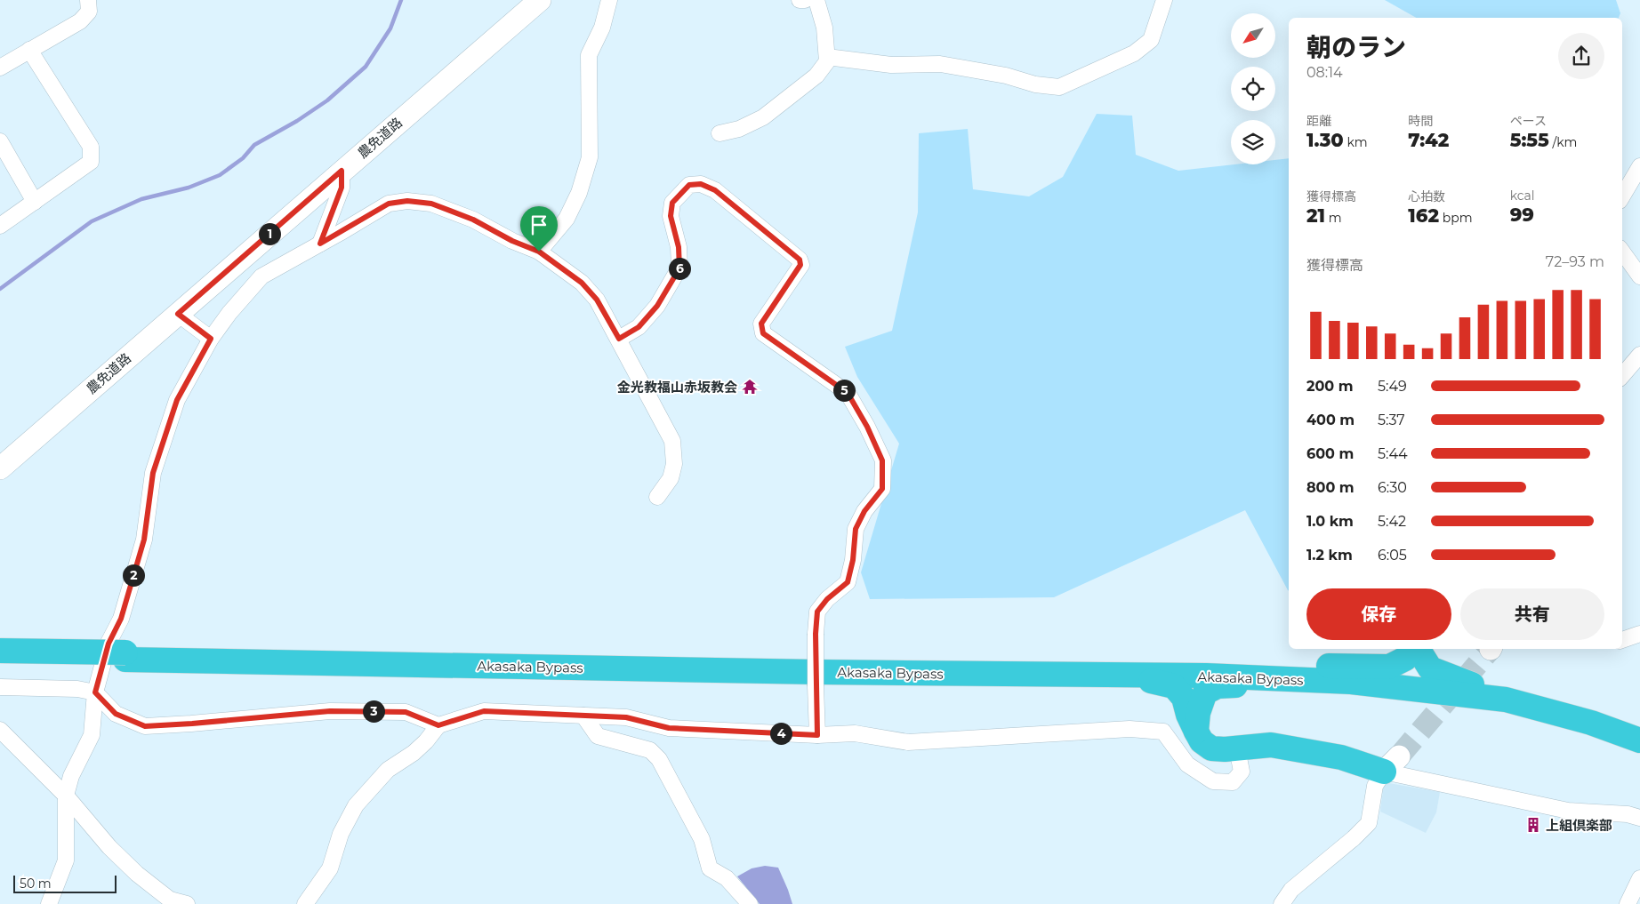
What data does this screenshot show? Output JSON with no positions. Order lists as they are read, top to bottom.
{
  "streets": {
    "highway": ["Akasaka Bypass"],
    "street": ["農免道路"]
  },
  "places": {
    "temple": ["金光教福山赤坂教会"],
    "building": ["上組倶楽部"]
  },
  "scale_bar": "50 m",
  "north": "bottom left",
  "page": {
    "heading": ["朝のラン", "08:14"],
    "stats": [
      ["距離", "1.30 km"],
      ["時間", "7:42"],
      ["ペース", "5:55 /km"],
      ["獲得標高", "21 m"],
      ["心拍数", "162 bpm"],
      ["kcal", "99"]
    ],
    "pins": [
      "1",
      "6",
      "5",
      "2",
      "3",
      "4"
    ],
    "chart": ["獲得標高", "72–93 m"],
    "list": [
      {
        "name": "200 m",
        "note": "5:49"
      },
      {
        "name": "400 m",
        "note": "5:37"
      },
      {
        "name": "600 m",
        "note": "5:44"
      },
      {
        "name": "800 m",
        "note": "6:30"
      },
      {
        "name": "1.0 km",
        "note": "5:42"
      },
      {
        "name": "1.2 km",
        "note": "6:05"
      }
    ],
    "buttons": ["保存", "共有"],
    "scale": "50 m"
  }
}
